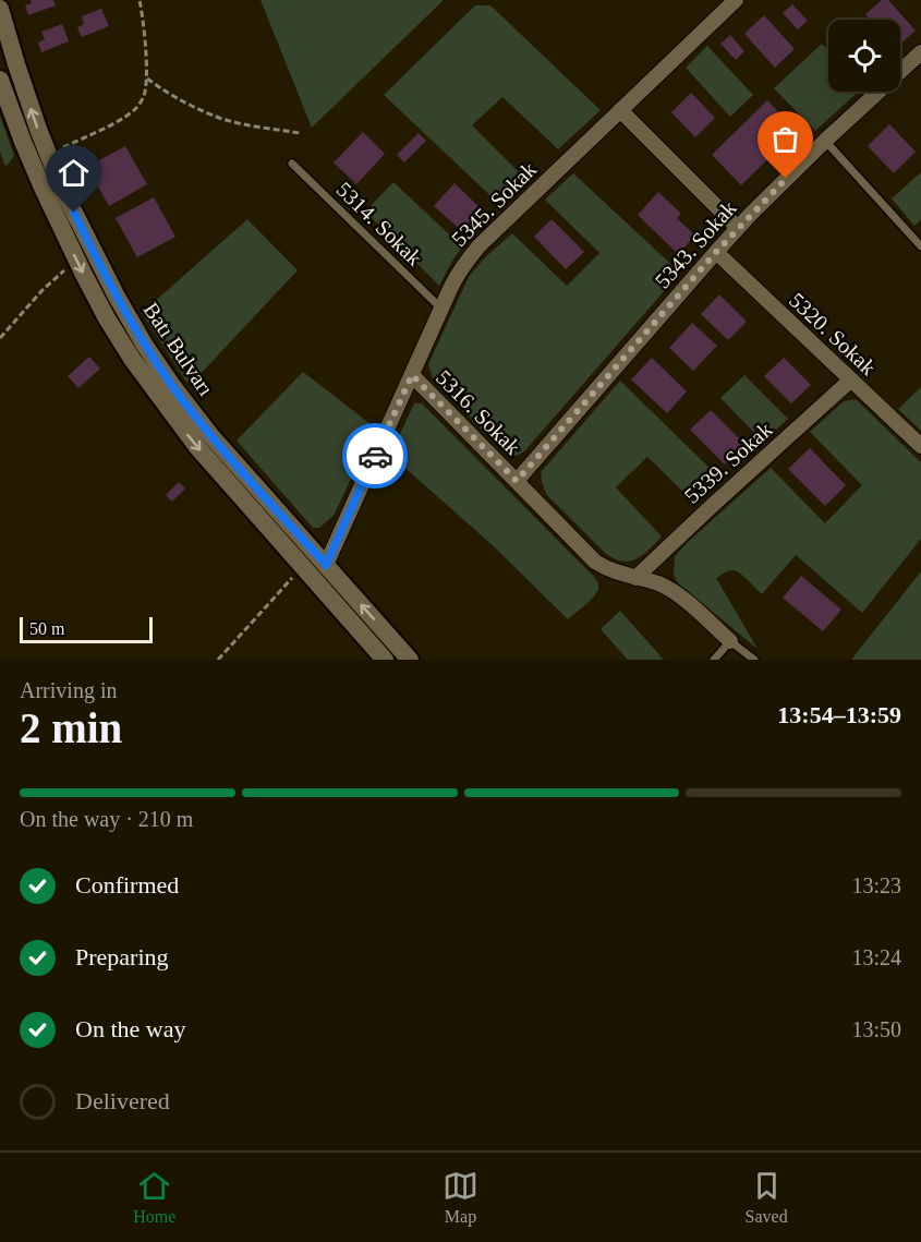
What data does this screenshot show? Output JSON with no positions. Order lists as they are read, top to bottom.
{
  "streets": {
    "street": [
      "5345. Sokak",
      "5343. Sokak",
      "5320. Sokak",
      "Batı Bulvarı",
      "5316. Sokak",
      "5339. Sokak"
    ],
    "lane": ["5314. Sokak"]
  },
  "crossings": [
    ["5345. Sokak", "5314. Sokak"],
    ["5345. Sokak", "Batı Bulvarı"],
    ["5345. Sokak", "5316. Sokak"],
    ["5343. Sokak", "5320. Sokak"],
    ["5343. Sokak", "5316. Sokak"],
    ["5320. Sokak", "5339. Sokak"],
    ["5316. Sokak", "5339. Sokak"]
  ],
  "scale_bar": "50 m",
  "page": {
    "scale": "50 m",
    "heading": ["2 min", "Arriving in", "13:54–13:59"],
    "bar": "On the way · 210 m",
    "list": [
      ["Confirmed", "13:23"],
      ["Preparing", "13:24"],
      ["On the way", "13:50"],
      "Delivered"
    ],
    "tabs": ["Home", "Map", "Saved"]
  }
}
